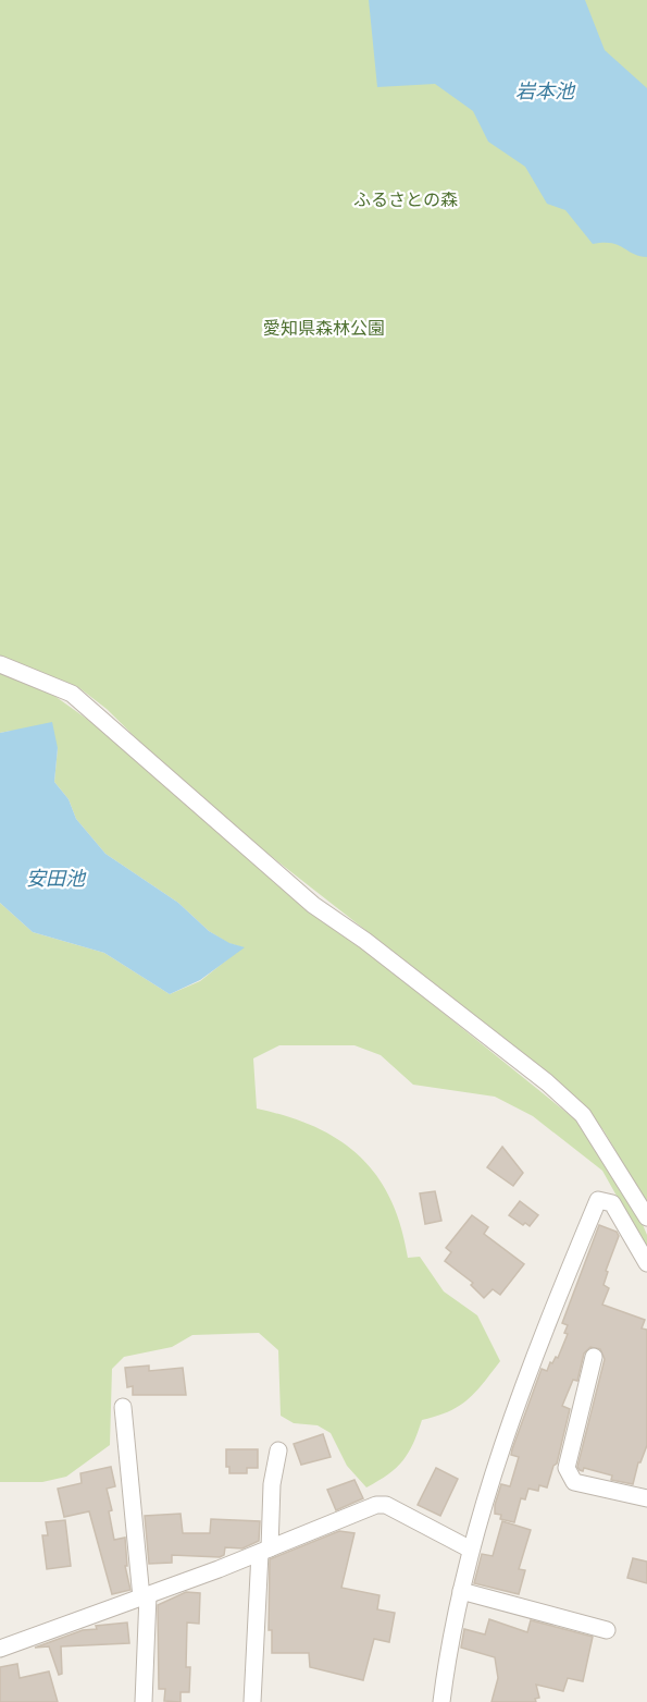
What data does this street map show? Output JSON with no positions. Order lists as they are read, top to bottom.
{
  "water": ["岩本池", "安田池"],
  "parks": ["ふるさとの森", "愛知県森林公園"]
}
